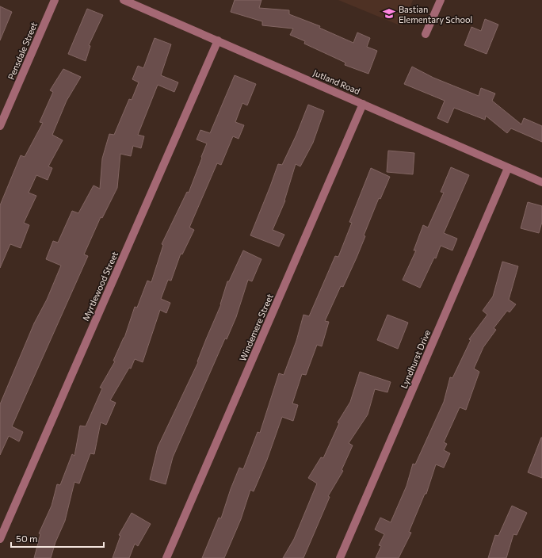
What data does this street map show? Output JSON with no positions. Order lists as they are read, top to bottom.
{
  "streets": {
    "street": [
      "Pensdale Street",
      "Jutland Road",
      "Myrtlewood Street",
      "Windemere Street",
      "Lyndhurst Drive"
    ]
  },
  "crossings": [
    ["Jutland Road", "Myrtlewood Street"],
    ["Jutland Road", "Windemere Street"],
    ["Jutland Road", "Lyndhurst Drive"]
  ],
  "places": {
    "school or university": ["Bastian Elementary School"]
  },
  "scale_bar": "50 m"
}
